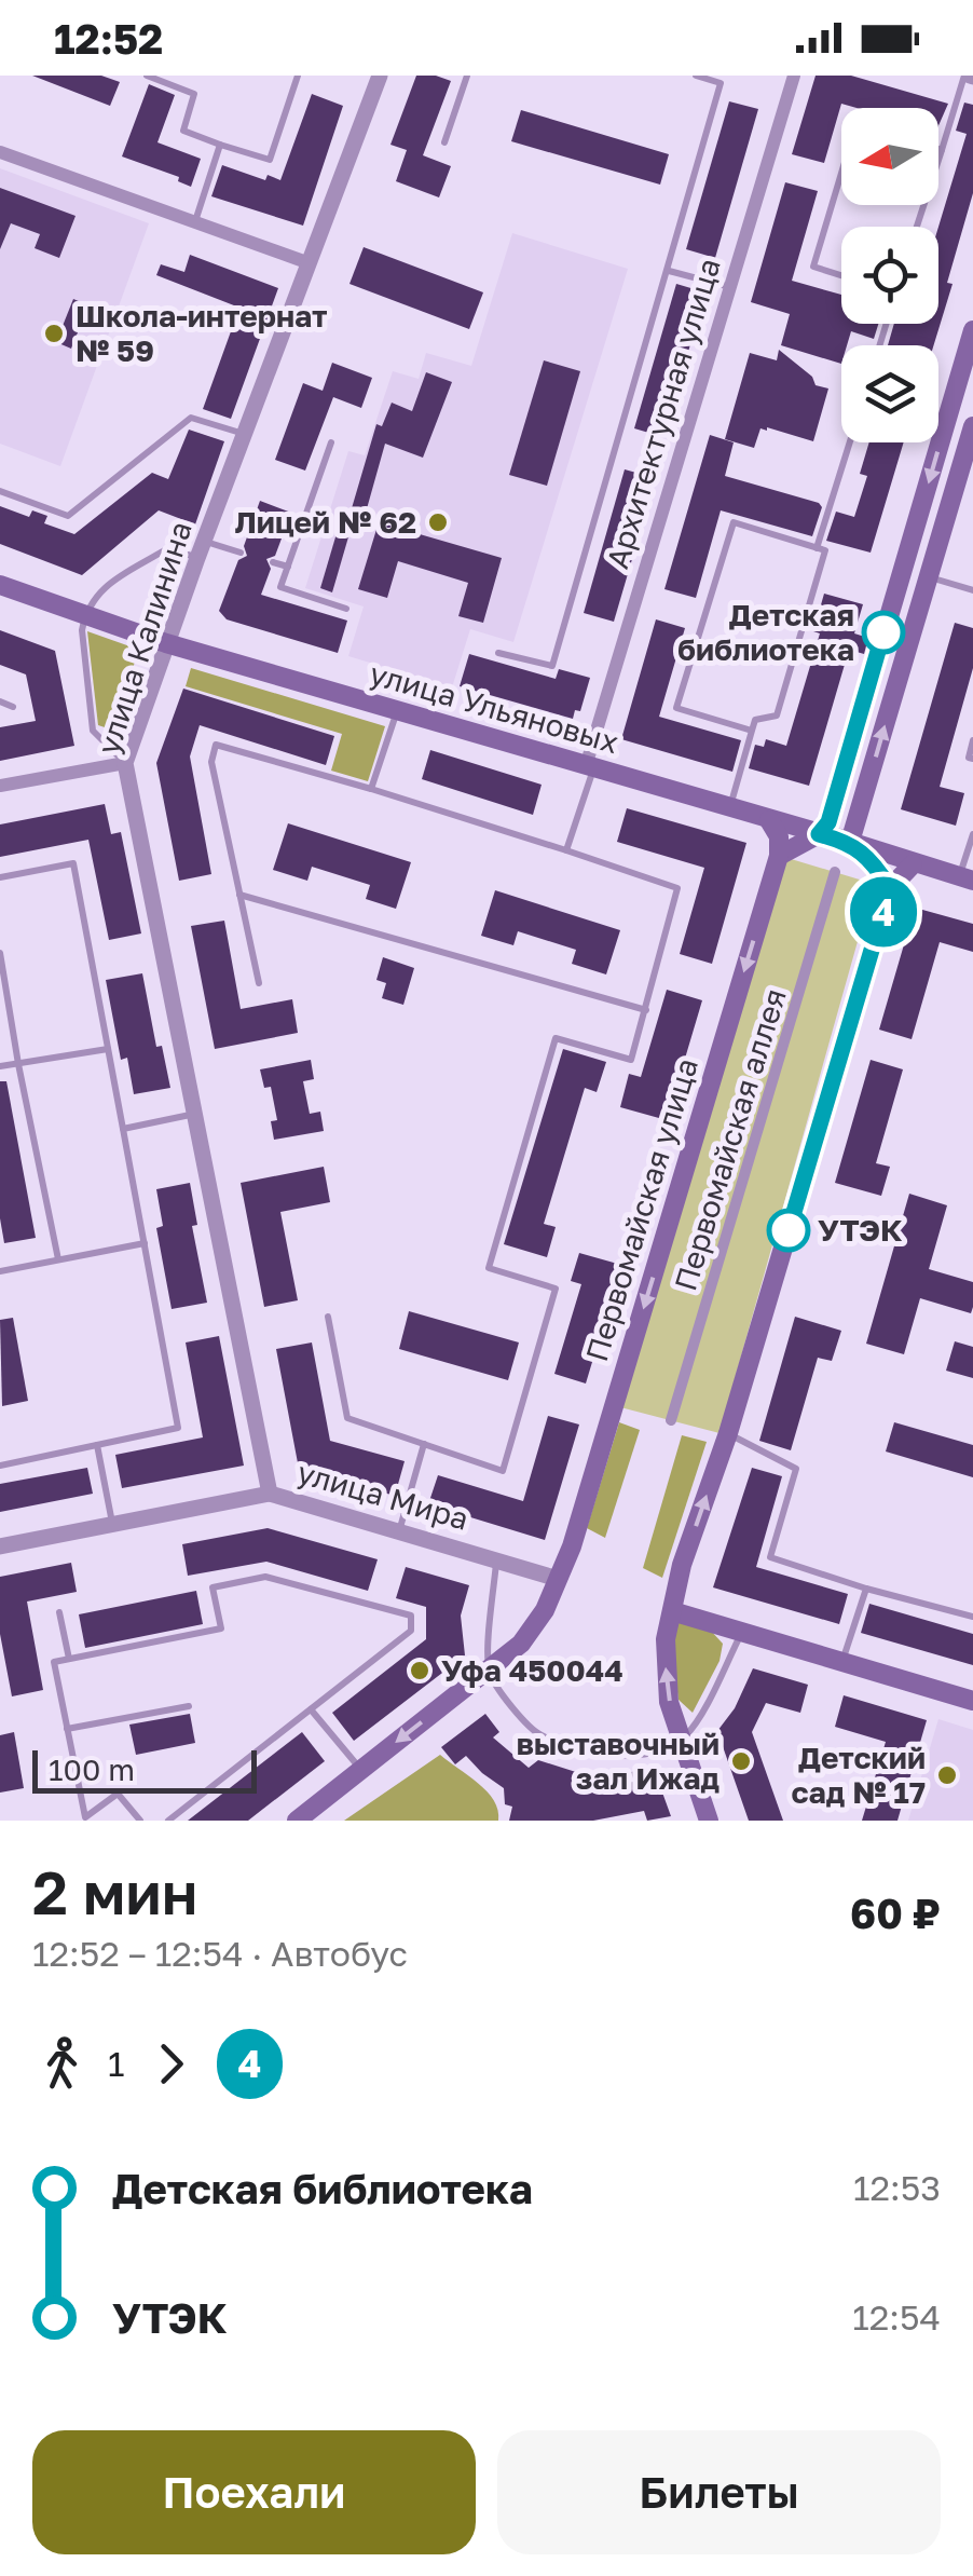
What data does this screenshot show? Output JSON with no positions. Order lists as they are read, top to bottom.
{
  "streets": {
    "main road": ["улица Ульяновых", "Первомайская улица"],
    "street": [
      "Архитектурная улица",
      "улица Калинина",
      "Первомайская аллея",
      "улица Мира"
    ]
  },
  "crossings": [
    ["Архитектурная улица", "улица Ульяновых"],
    ["улица Калинина", "улица Ульяновых"],
    ["улица Калинина", "улица Мира"],
    ["Первомайская улица", "улица Мира"]
  ],
  "places": [
    "Школа-интернат № 59",
    "Лицей № 62",
    "Детская библиотека",
    "УТЭК",
    "Уфа 450044",
    "выставочный зал Ижад",
    "Детский сад № 17"
  ],
  "lines": ["bus line 4"],
  "scale_bar": "100 m",
  "north": "left",
  "page": {
    "status": "12:52",
    "on_map": "4",
    "scale": "100 m",
    "heading": ["2 мин", "12:52 – 12:54 · Автобус", "60 ₽"],
    "legs": ["1", "4"],
    "list": [
      {
        "name": "Детская библиотека",
        "value": "12:53"
      },
      {
        "name": "УТЭК",
        "value": "12:54"
      }
    ],
    "buttons": ["Поехали", "Билеты"]
  }
}
